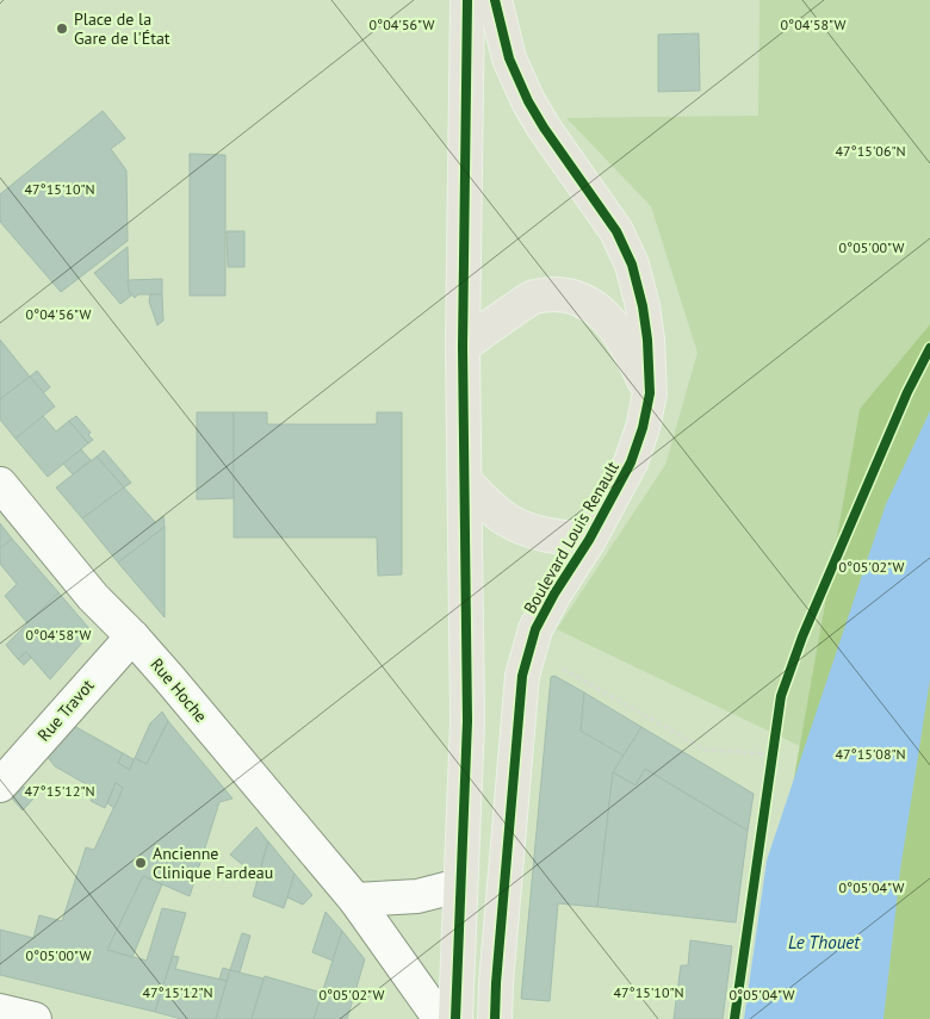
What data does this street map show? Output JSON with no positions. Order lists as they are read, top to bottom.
{
  "streets": {
    "main road": ["Boulevard Louis Renault"],
    "street": ["Rue Hoche", "Rue Travot"]
  },
  "crossings": [
    ["Rue Hoche", "Rue Travot"]
  ],
  "water": ["Le Thouet"],
  "places": ["Place de la Gare de l'État", "Ancienne Clinique Fardeau"],
  "coordinates": [
    "0°04'56\"W",
    "0°04'58\"W",
    "47°15'06\"N",
    "47°15'10\"N",
    "0°05'00\"W",
    "0°05'02\"W",
    "47°15'08\"N",
    "47°15'12\"N",
    "0°05'04\"W"
  ]
}
